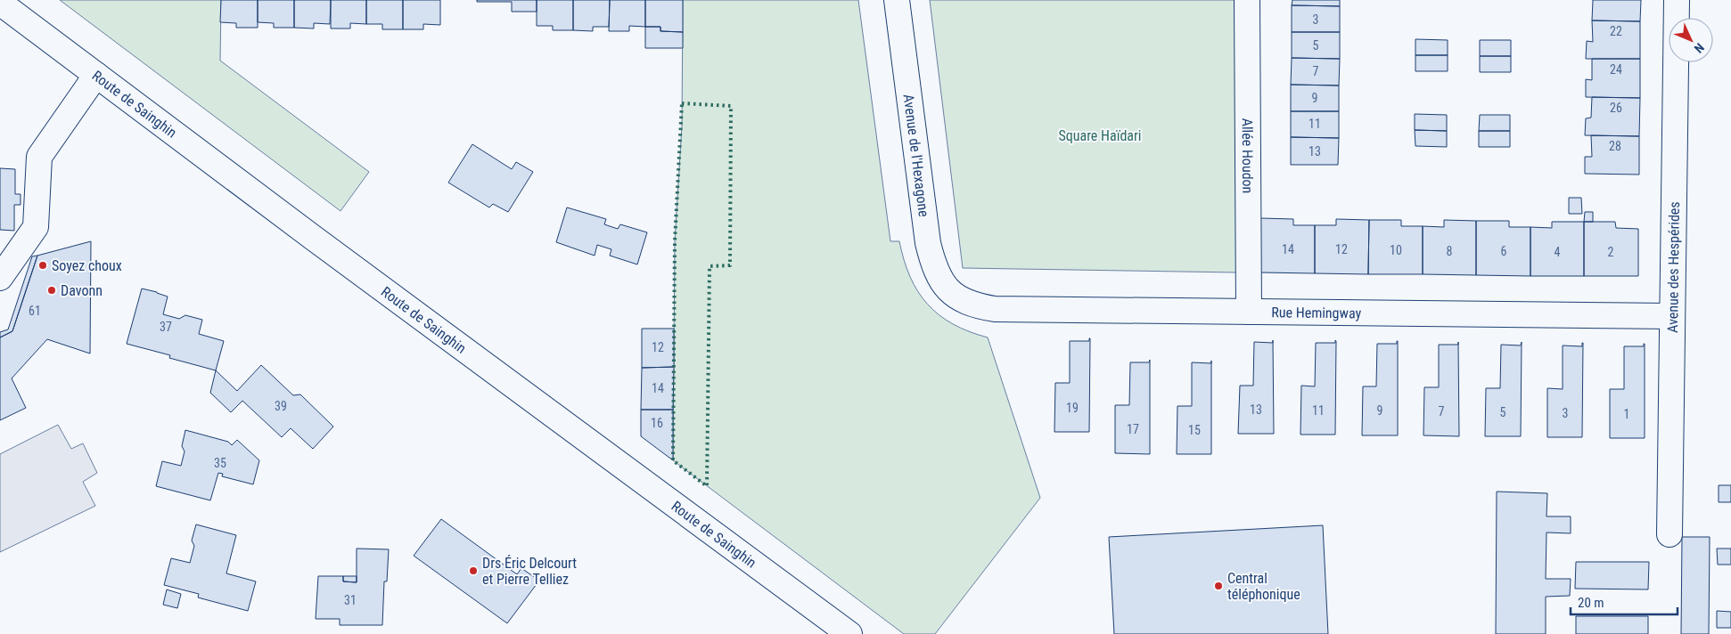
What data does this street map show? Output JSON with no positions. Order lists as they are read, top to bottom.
{
  "streets": {
    "street": [
      "Route de Sainghin",
      "Avenue de l'Hexagone",
      "Allée Houdon",
      "Avenue des Hespérides",
      "Rue Hemingway"
    ]
  },
  "crossings": [
    ["Avenue de l'Hexagone", "Rue Hemingway"],
    ["Allée Houdon", "Rue Hemingway"],
    ["Avenue des Hespérides", "Rue Hemingway"]
  ],
  "parks": ["Square Haïdari"],
  "places": [
    "Soyez choux",
    "Davonn",
    "Drs Éric Delcourt et Pierre Telliez",
    "Central téléphonique"
  ],
  "house_numbers": [
    "3",
    "22",
    "5",
    "24",
    "7",
    "9",
    "26",
    "11",
    "28",
    "13",
    "14",
    "12",
    "10",
    "8",
    "6",
    "4",
    "2",
    "61",
    "37",
    "12",
    "14",
    "39",
    "19",
    "13",
    "11",
    "9",
    "7",
    "5",
    "3",
    "1",
    "16",
    "17",
    "15",
    "35",
    "31"
  ],
  "scale_bar": "20 m",
  "north": "bottom right"
}
